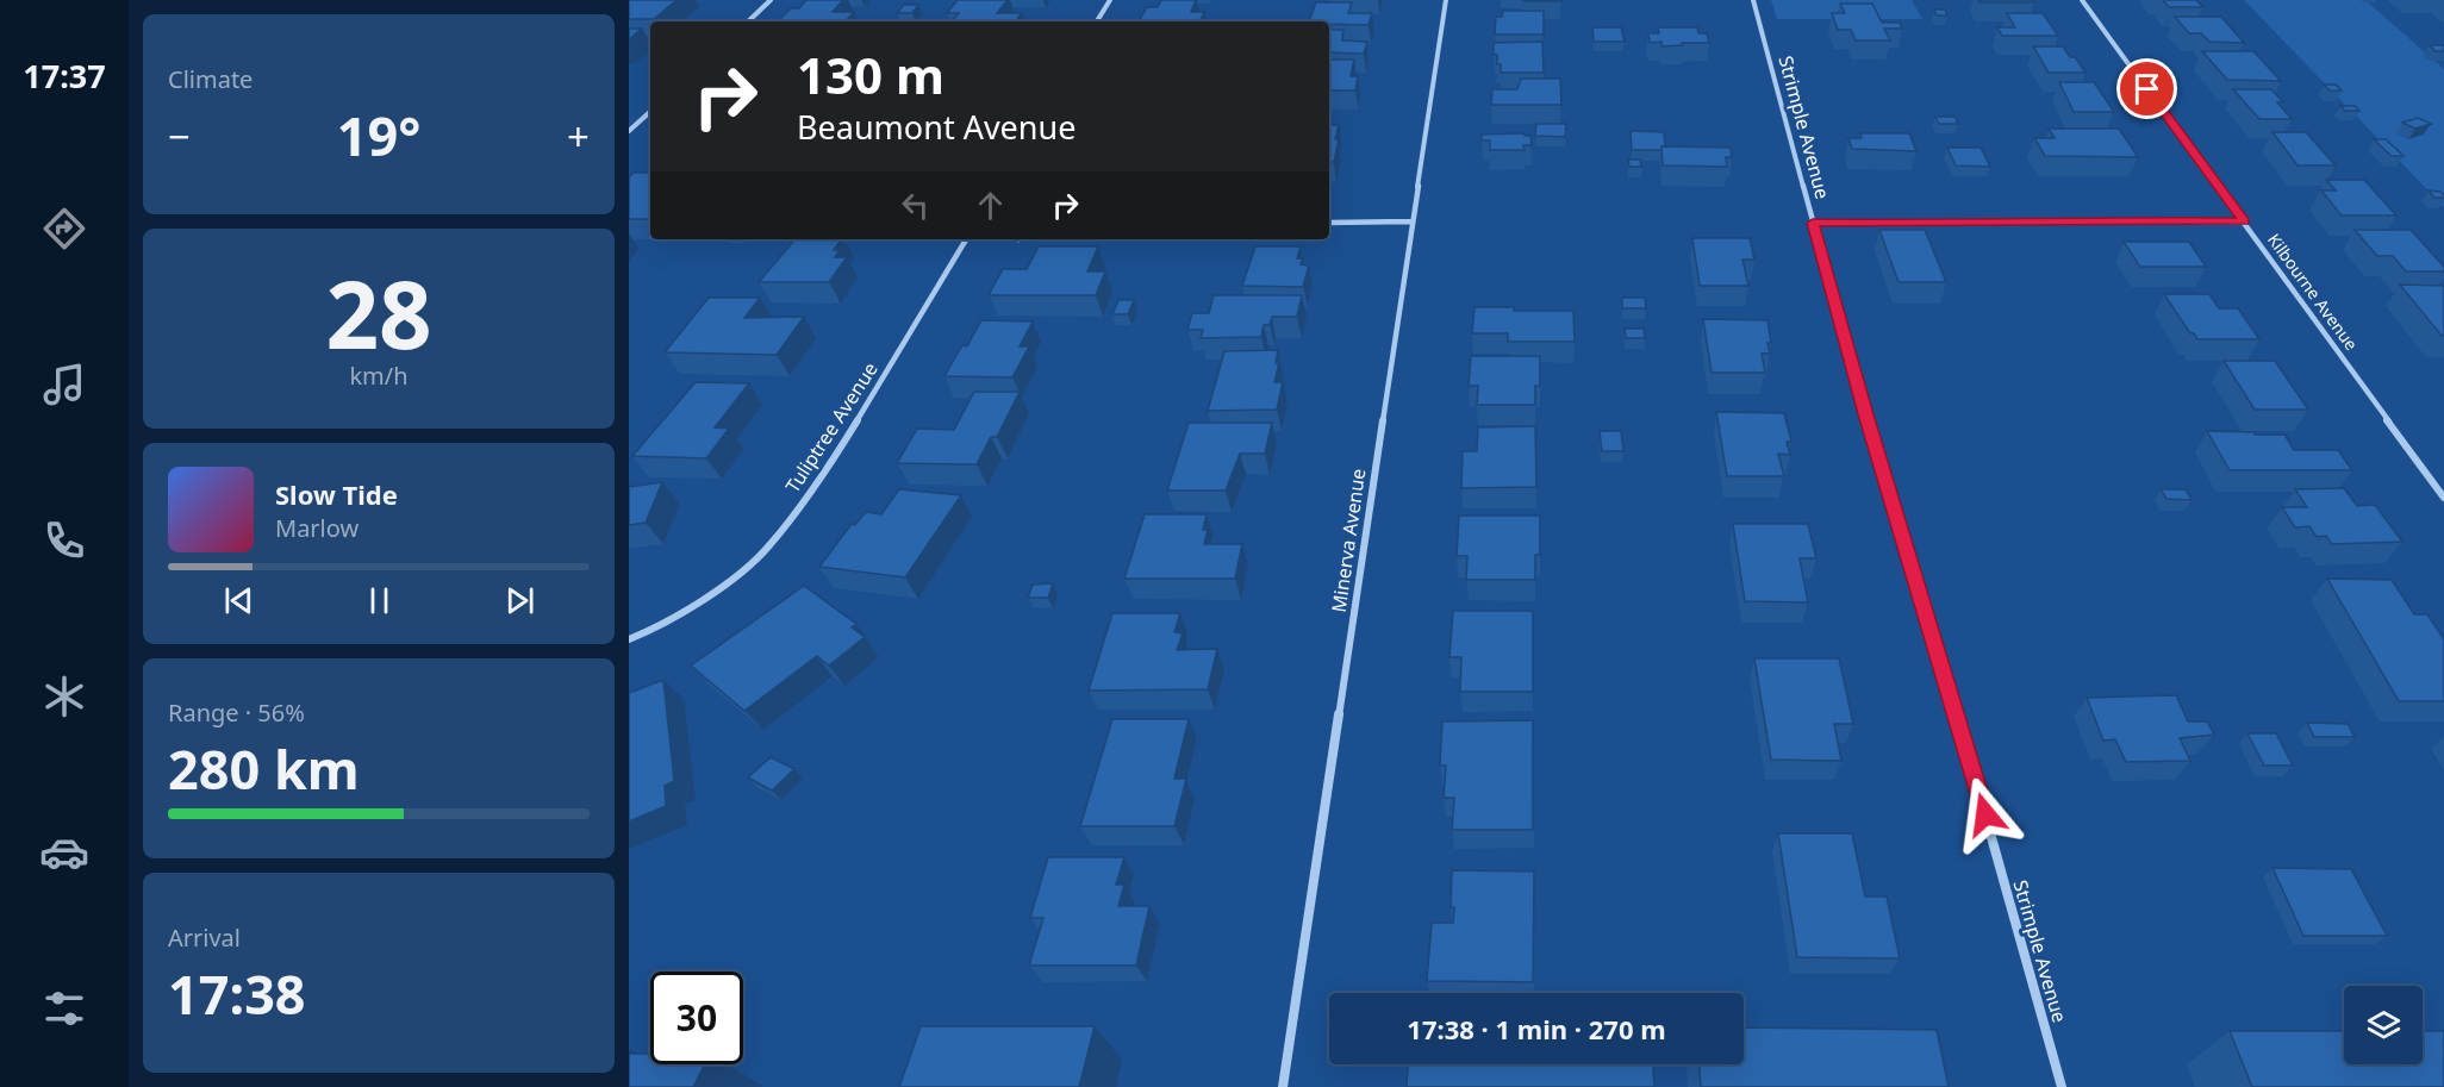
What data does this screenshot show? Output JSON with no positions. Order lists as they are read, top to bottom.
{
  "streets": {
    "street": [
      "Strimple Avenue",
      "Kilbourne Avenue",
      "Tuliptree Avenue",
      "Minerva Avenue"
    ]
  },
  "page": {
    "tabs": "17:37",
    "tile": [
      "Climate",
      ["28", "km/h"],
      ["Range · 56%", "280 km"],
      ["Arrival", "17:38"]
    ],
    "turn": ["130 m", "Beaumont Avenue"],
    "heat": ["−", "19°", "+"],
    "song": ["Slow Tide", "Marlow"],
    "limit": "30",
    "trip": "17:38 · 1 min · 270 m"
  }
}
